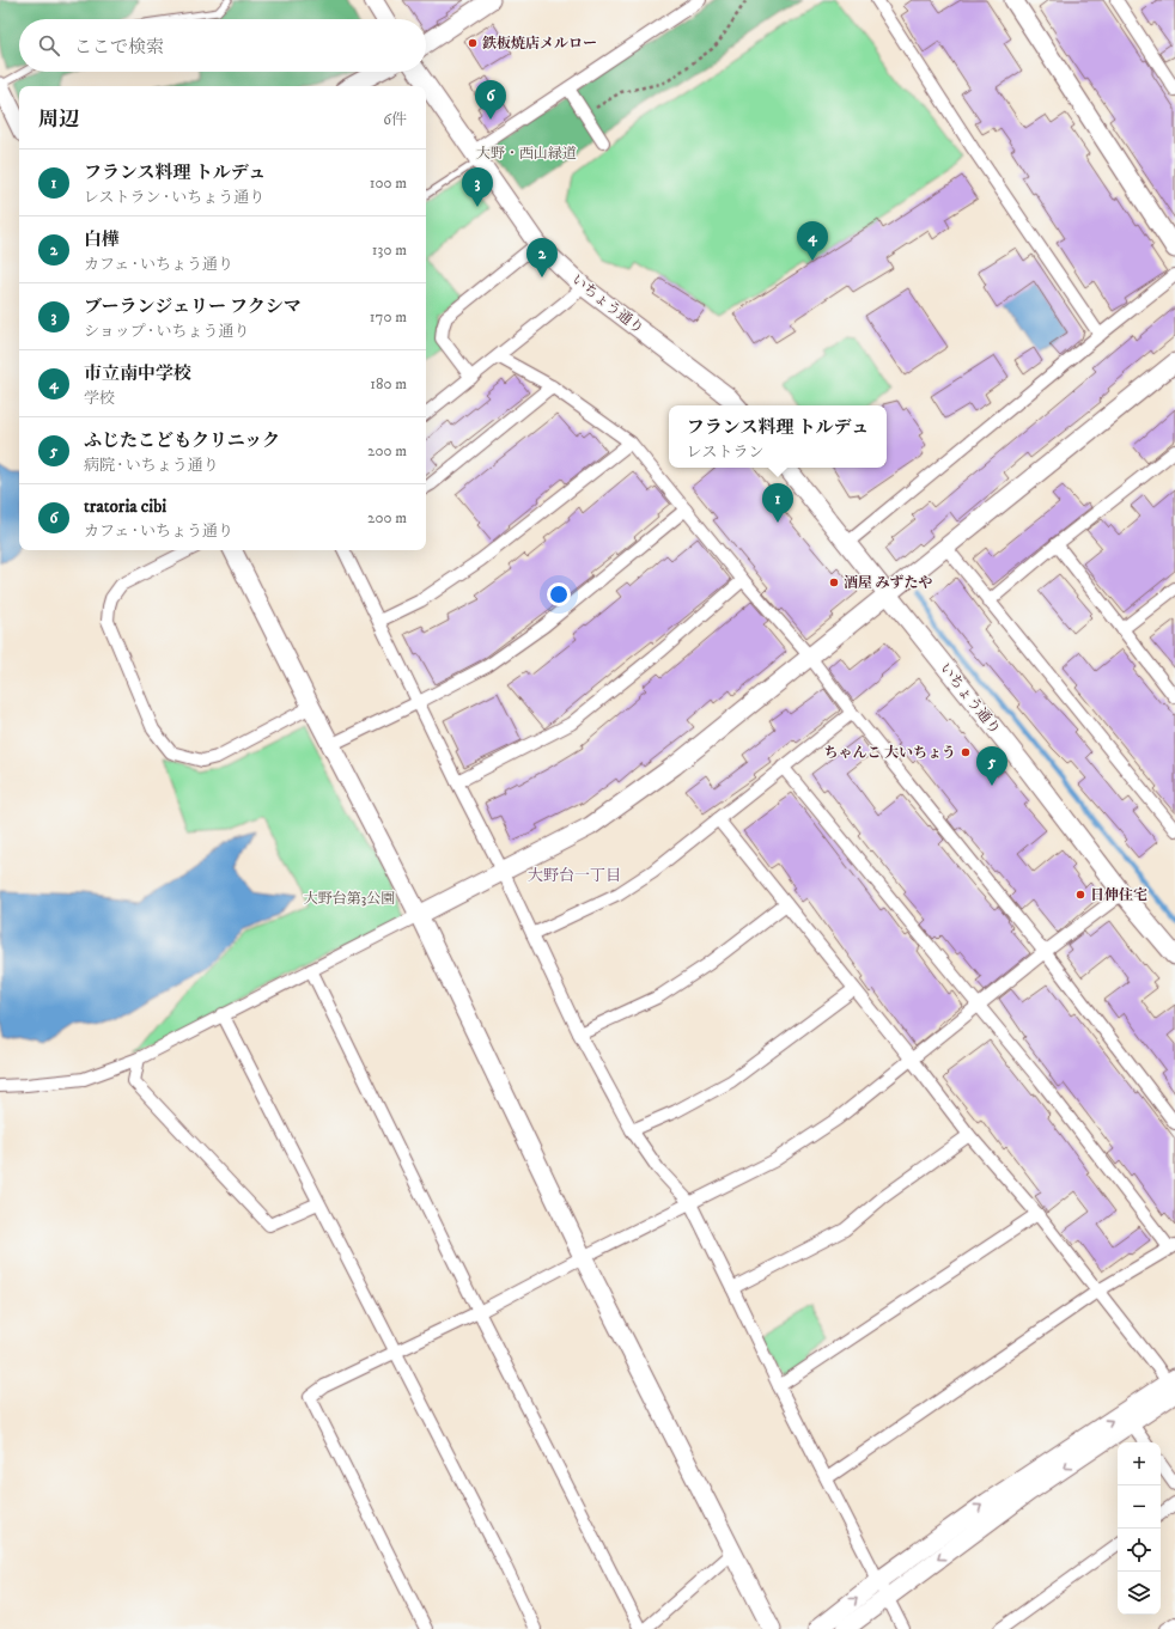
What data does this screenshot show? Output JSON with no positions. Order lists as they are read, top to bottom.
{
  "streets": {
    "street": ["いちょう通り"]
  },
  "districts": ["大野台一丁目"],
  "parks": ["大野・西山緑道", "大野台第3公園"],
  "places": [
    "鉄板焼店メルロー",
    "酒屋 みずたや",
    "ちゃんこ 大いちょう",
    "日伸住宅"
  ],
  "page": {
    "search": "ここで検索",
    "pins": [
      "6",
      "3",
      "4",
      "2",
      "1",
      "5"
    ],
    "heading": ["周辺", "6件"],
    "list": [
      {
        "mark": "1",
        "name": "フランス料理 トルデュ",
        "note": "レストラン · いちょう通り",
        "value": "100 m"
      },
      {
        "mark": "2",
        "name": "白樺",
        "note": "カフェ · いちょう通り",
        "value": "130 m"
      },
      {
        "mark": "3",
        "name": "ブーランジェリー フクシマ",
        "note": "ショップ · いちょう通り",
        "value": "170 m"
      },
      {
        "mark": "4",
        "name": "市立南中学校",
        "note": "学校",
        "value": "180 m"
      },
      {
        "mark": "5",
        "name": "ふじたこどもクリニック",
        "note": "病院 · いちょう通り",
        "value": "200 m"
      },
      {
        "mark": "6",
        "name": "tratoria cibi",
        "note": "カフェ · いちょう通り",
        "value": "200 m"
      }
    ],
    "popup": ["フランス料理 トルデュ", "レストラン"],
    "map_buttons": ["+", "−"]
  }
}
